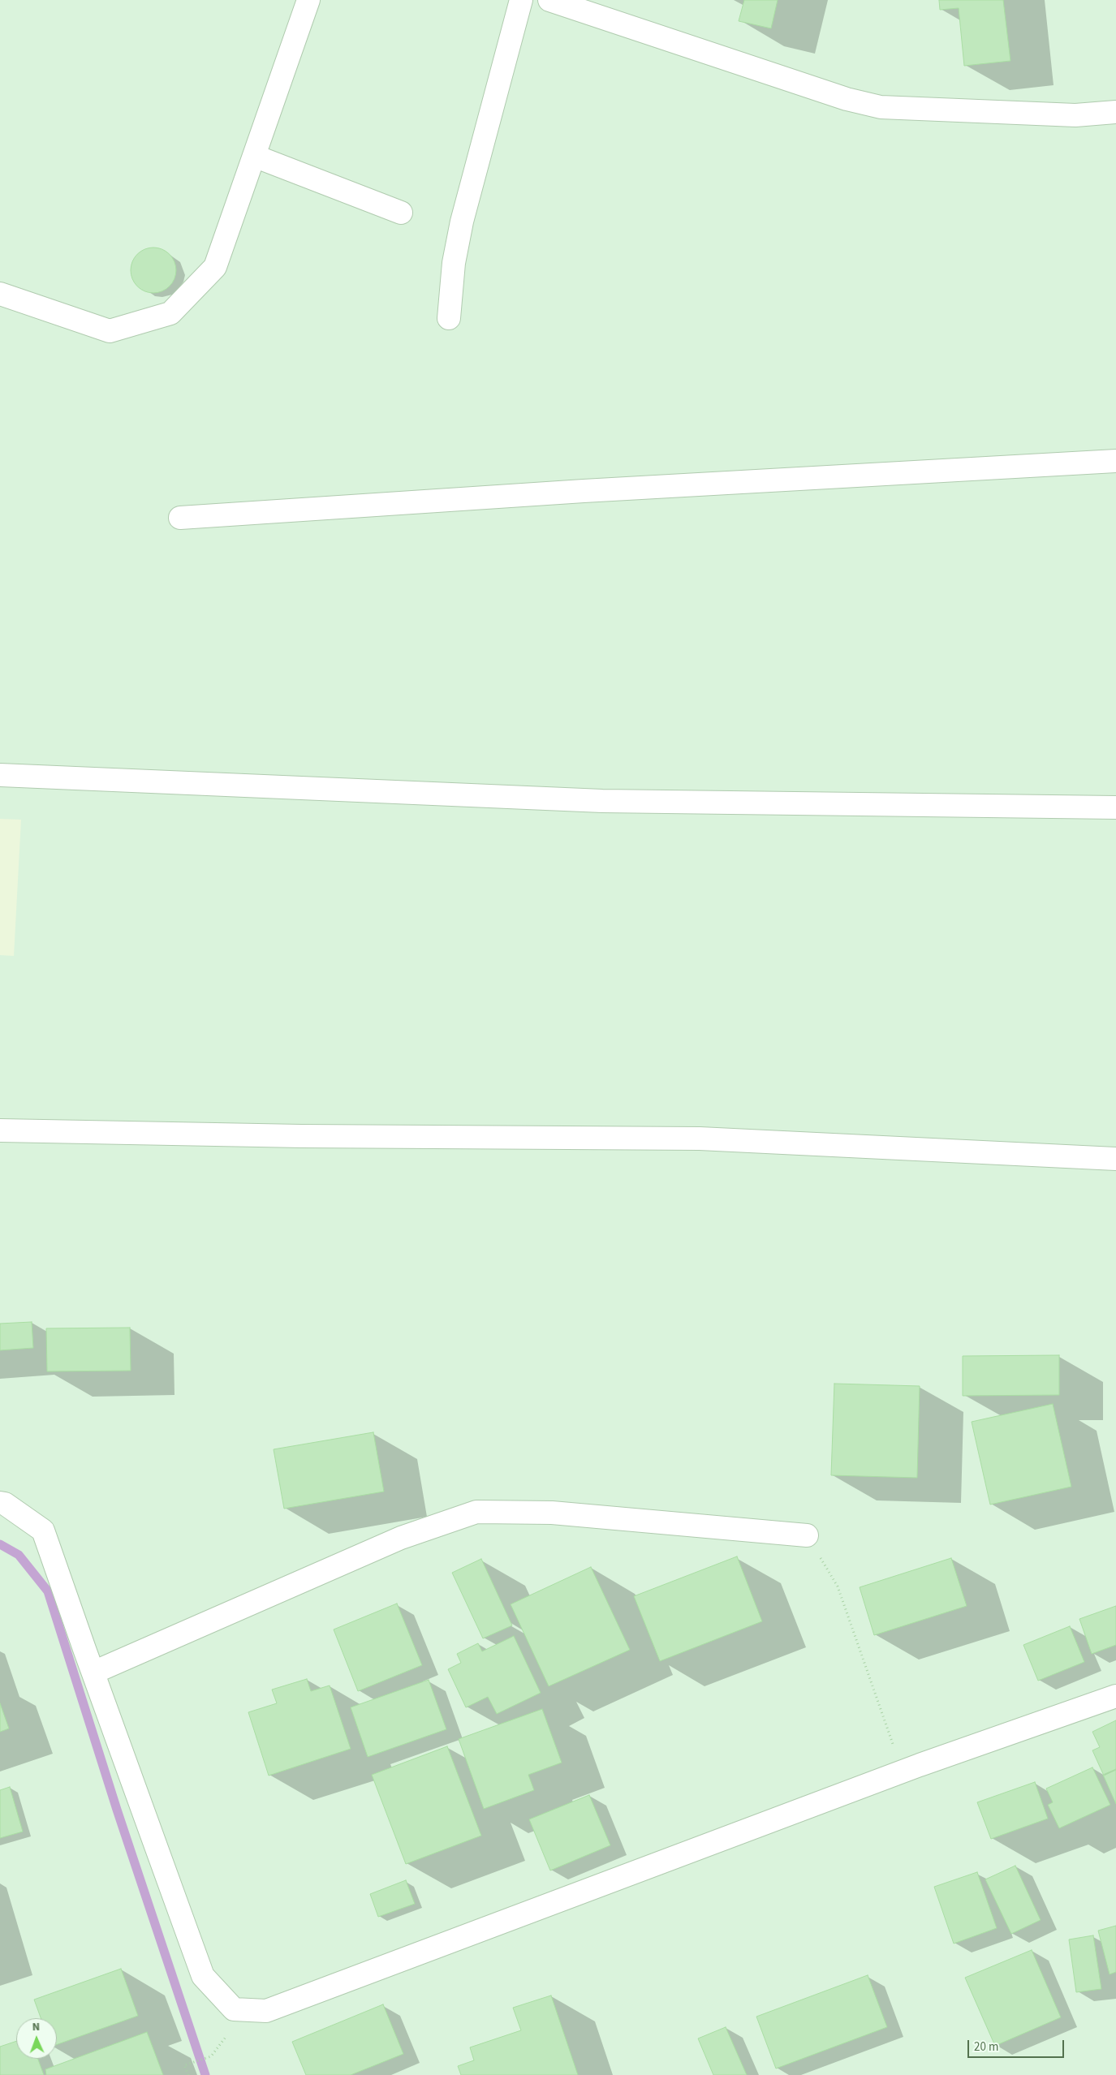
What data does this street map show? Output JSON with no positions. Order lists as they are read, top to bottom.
{
  "scale_bar": "20 m",
  "north": "top"
}
